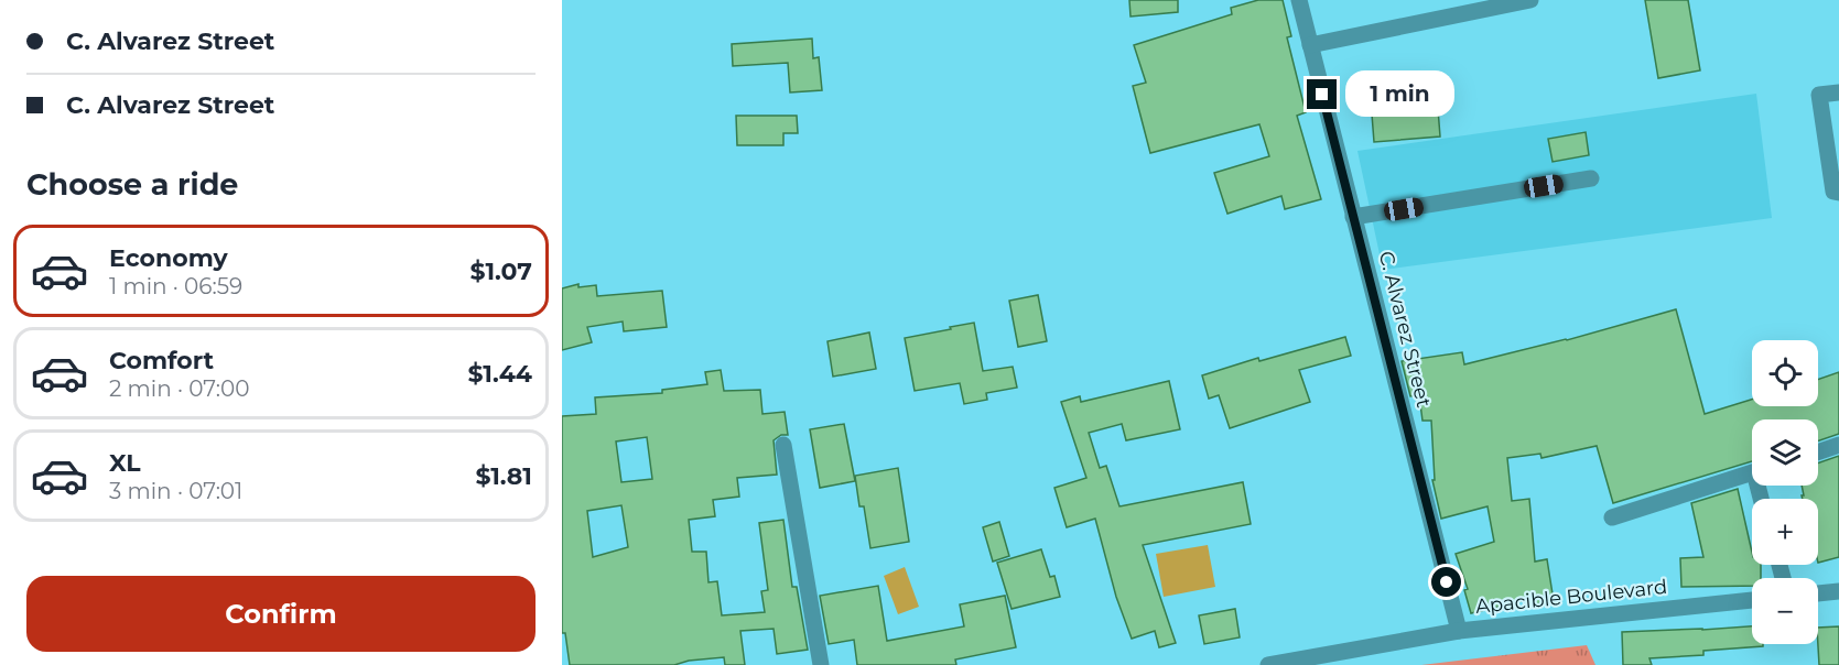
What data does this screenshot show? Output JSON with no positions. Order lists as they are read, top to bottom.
{
  "streets": {
    "street": ["C. Alvarez Street", "Apacible Boulevard"]
  },
  "crossings": [
    ["C. Alvarez Street", "Apacible Boulevard"]
  ],
  "page": {
    "banner": ["C. Alvarez Street", "C. Alvarez Street"],
    "bubble": "1 min",
    "heading": "Choose a ride",
    "list": [
      {
        "name": "Economy",
        "note": "1 min · 06:59",
        "value": "$1.07"
      },
      {
        "name": "Comfort",
        "note": "2 min · 07:00",
        "value": "$1.44"
      },
      {
        "name": "XL",
        "note": "3 min · 07:01",
        "value": "$1.81"
      }
    ],
    "map_buttons": ["+", "−"],
    "buttons": "Confirm"
  }
}
